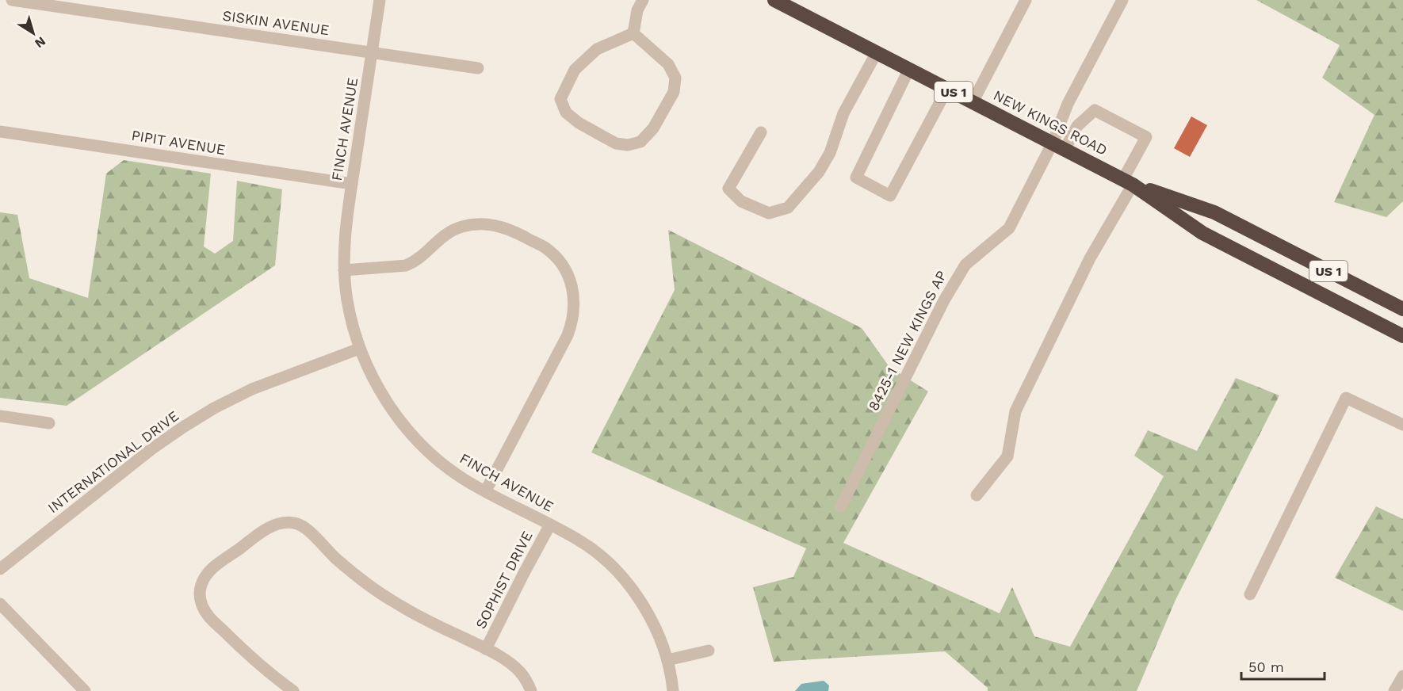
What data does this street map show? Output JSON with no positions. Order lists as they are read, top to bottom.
{
  "streets": {
    "highway": ["US 1", "NEW KINGS ROAD"],
    "street": [
      "SISKIN AVENUE",
      "FINCH AVENUE",
      "PIPIT AVENUE",
      "8425-1 NEW KINGS AP",
      "INTERNATIONAL DRIVE",
      "SOPHIST DRIVE"
    ]
  },
  "crossings": [
    ["SISKIN AVENUE", "FINCH AVENUE"],
    ["NEW KINGS ROAD", "8425-1 NEW KINGS AP"],
    ["FINCH AVENUE", "PIPIT AVENUE"],
    ["FINCH AVENUE", "INTERNATIONAL DRIVE"],
    ["FINCH AVENUE", "SOPHIST DRIVE"]
  ],
  "scale_bar": "50 m",
  "north": "bottom right"
}
